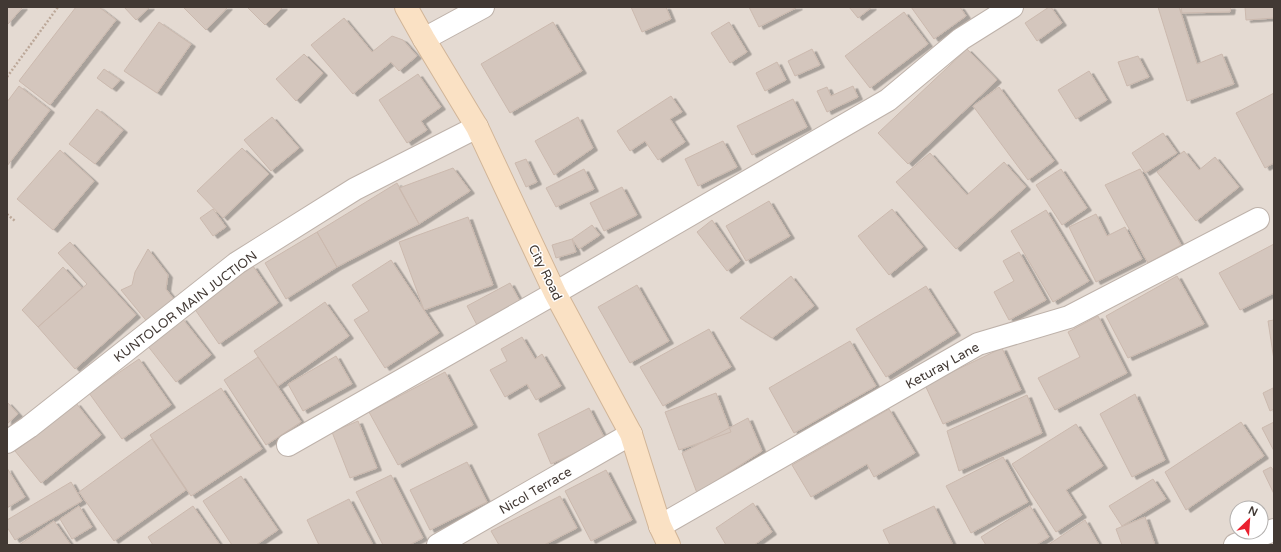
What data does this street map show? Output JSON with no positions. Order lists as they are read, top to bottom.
{
  "streets": {
    "main road": ["City Road"],
    "street": ["KUNTOLOR MAIN JUCTION", "Keturay Lane", "Nicol Terrace"]
  },
  "crossings": [
    ["City Road", "KUNTOLOR MAIN JUCTION"],
    ["City Road", "Keturay Lane"],
    ["City Road", "Nicol Terrace"]
  ],
  "north": "top right"
}
